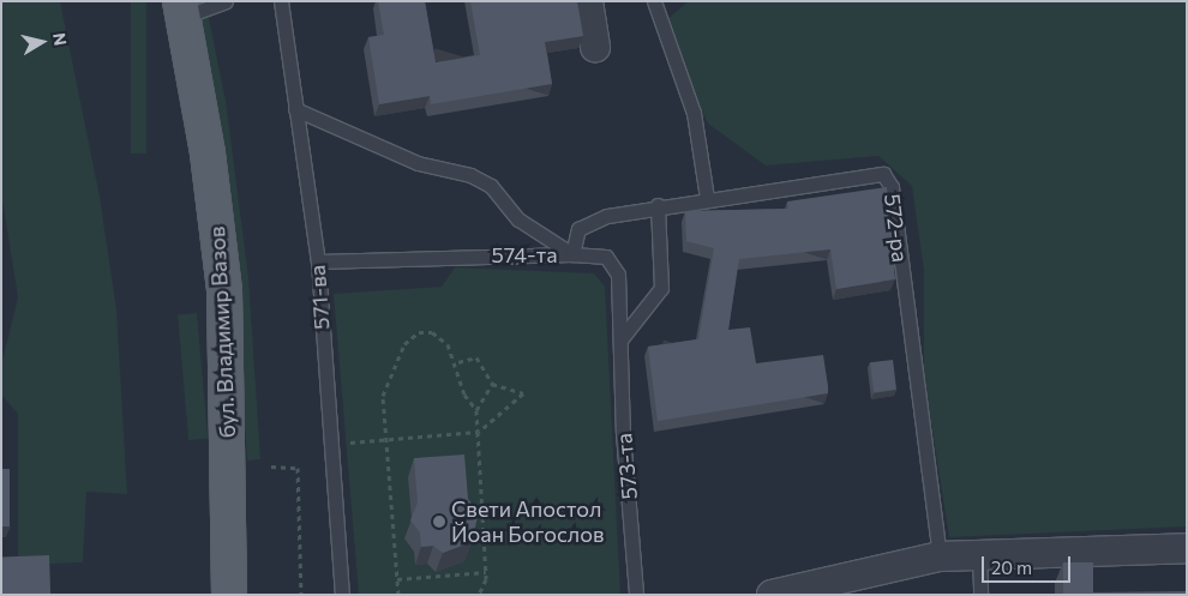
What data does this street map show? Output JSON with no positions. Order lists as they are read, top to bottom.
{
  "streets": {
    "main road": ["бул. Владимир Вазов"],
    "lane": [
      "572-ра",
      "574-та",
      "571-ва",
      "573-та"
    ]
  },
  "crossings": [
    ["572-ра", "574-та"],
    ["574-та", "571-ва"],
    ["574-та", "573-та"]
  ],
  "places": ["Свети Апостол Йоан Богослов"],
  "scale_bar": "20 m",
  "north": "right"
}
